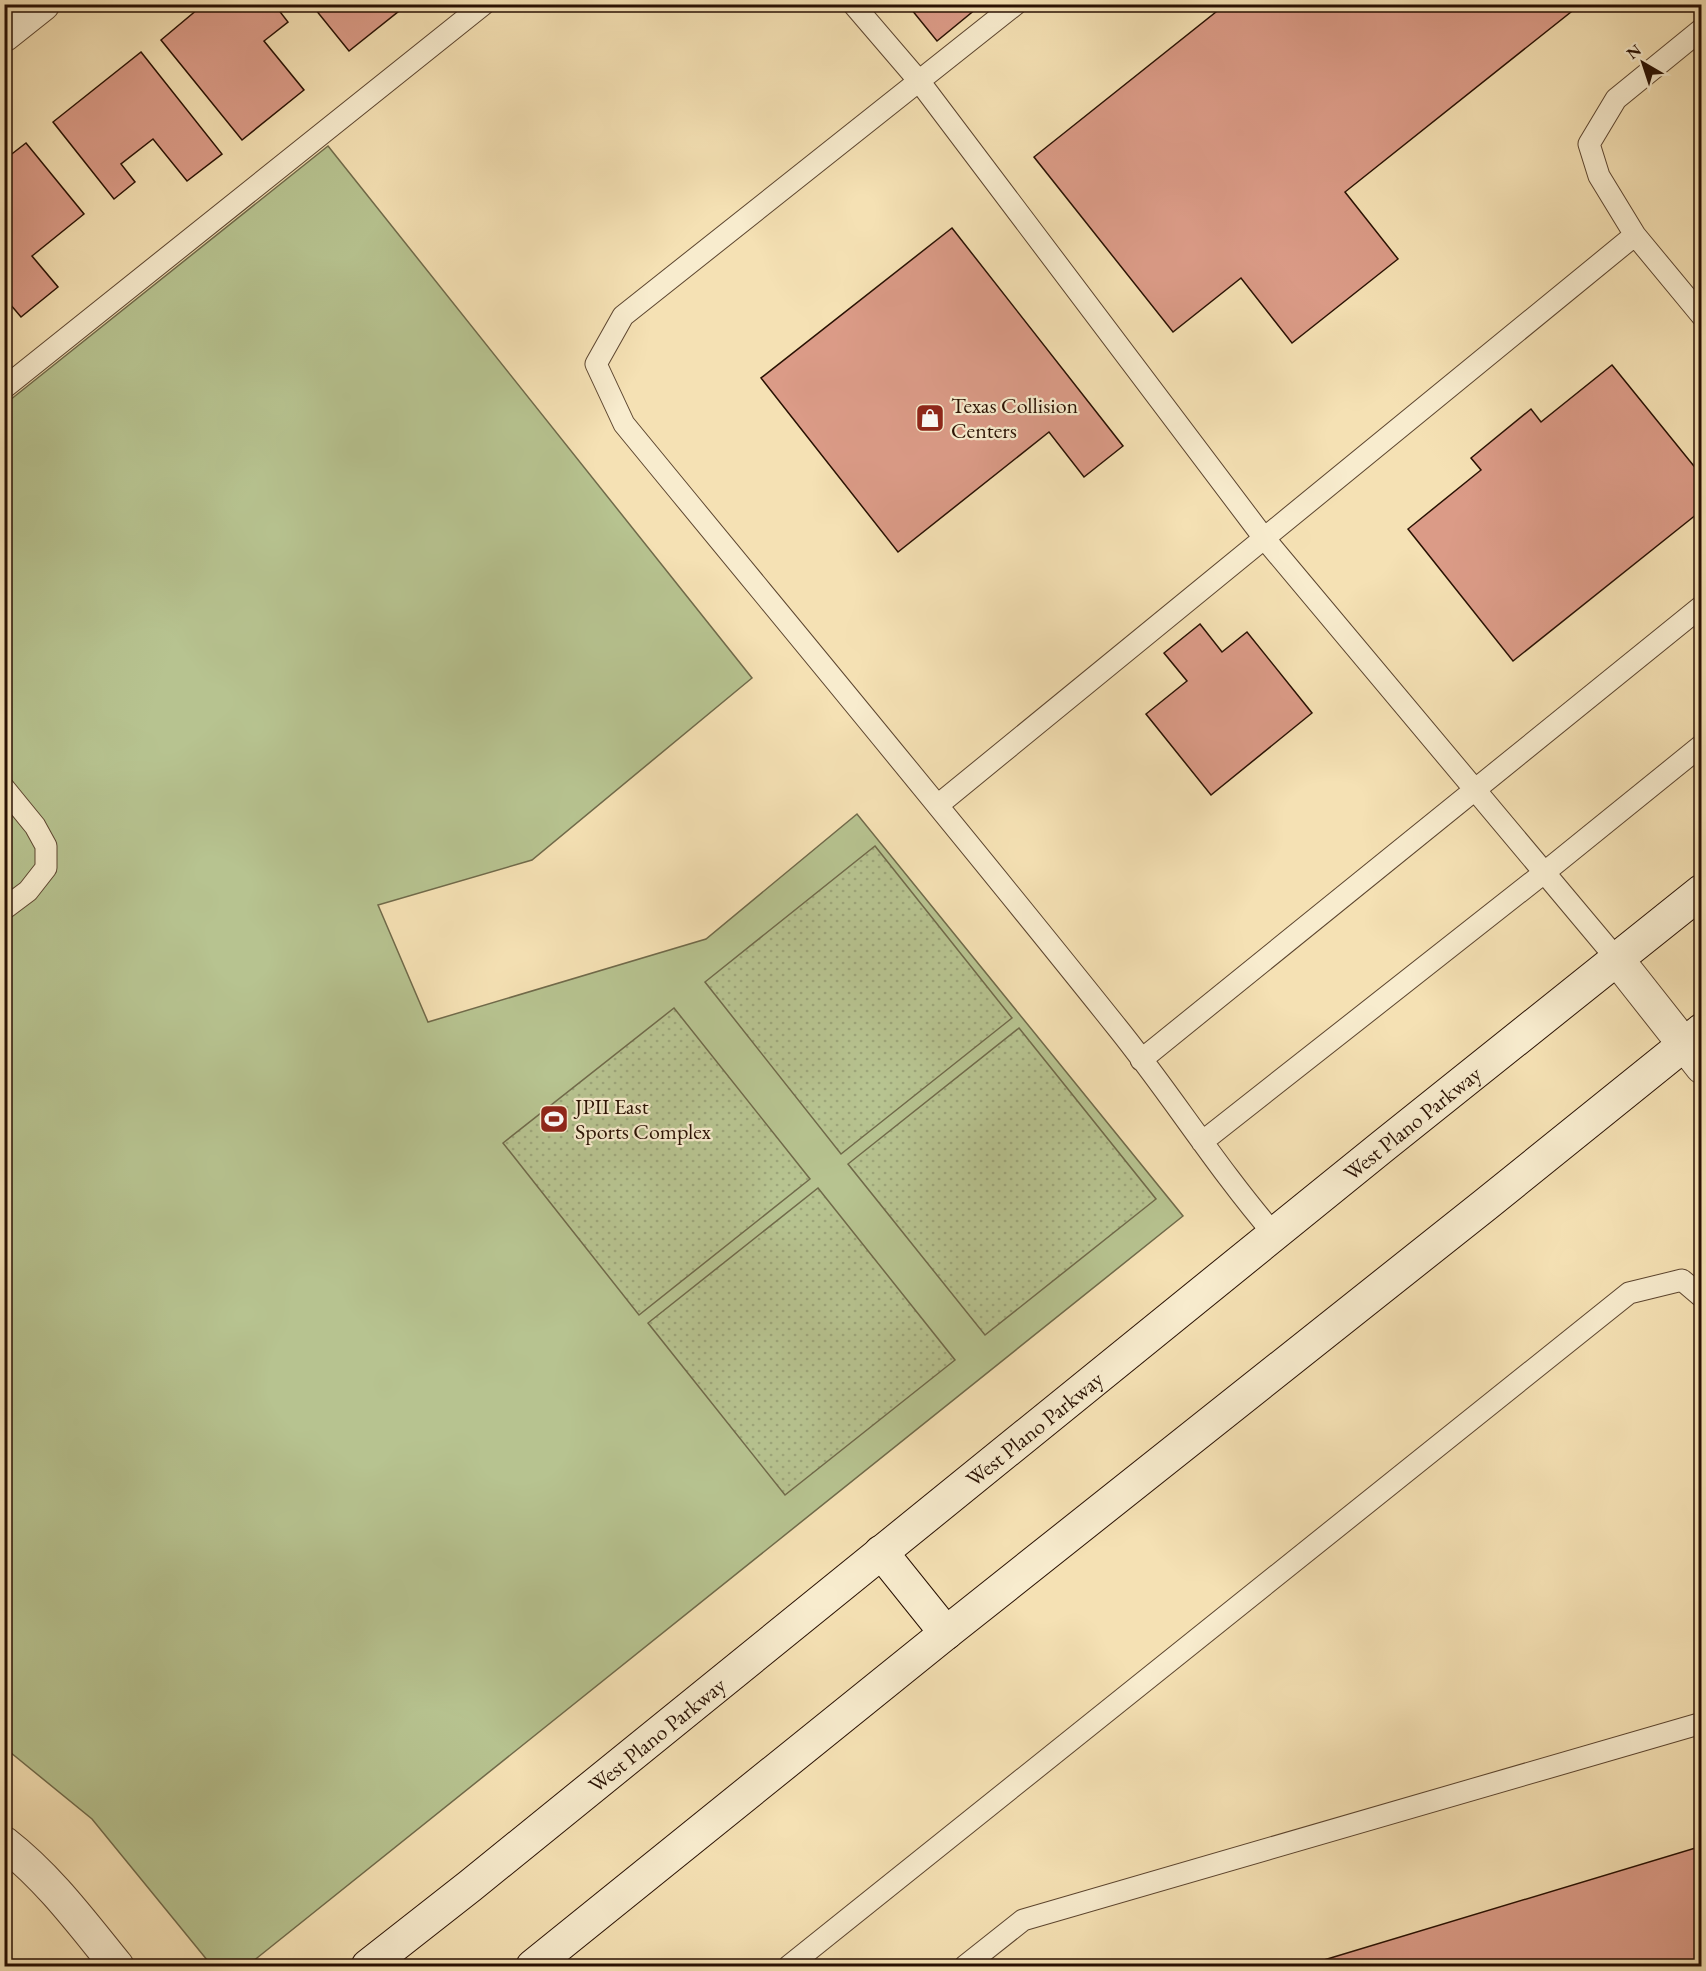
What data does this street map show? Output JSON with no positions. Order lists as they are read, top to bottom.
{
  "streets": {
    "main road": ["West Plano Parkway"]
  },
  "places": {
    "shop": ["Texas Collision Centers"],
    "sports": ["JPII East Sports Complex"]
  },
  "north": "top left"
}
